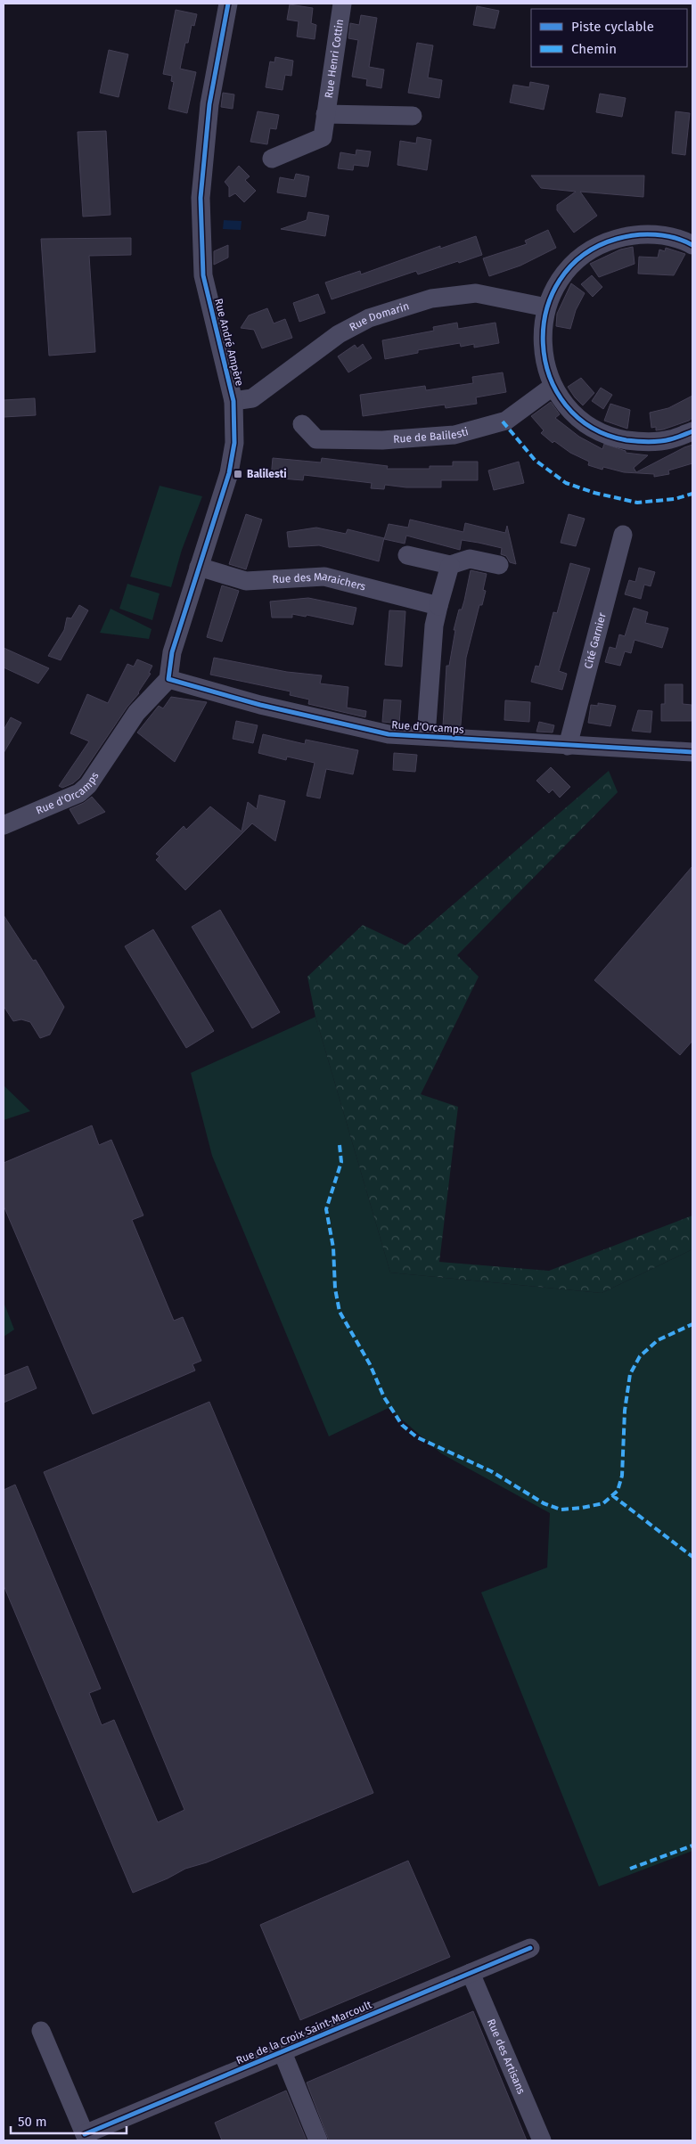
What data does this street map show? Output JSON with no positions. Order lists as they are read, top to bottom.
{
  "streets": {
    "street": [
      "Rue Henri Cottin",
      "Rue Domarin",
      "Rue André Ampère",
      "Rue de Balilesti",
      "Rue des Maraichers",
      "Cité Garnier",
      "Rue d'Orcamps",
      "Rue de la Croix Saint-Marcoult",
      "Rue des Artisans"
    ]
  },
  "crossings": [
    ["Rue Domarin", "Rue André Ampère"],
    ["Rue André Ampère", "Rue des Maraichers"],
    ["Rue André Ampère", "Rue d'Orcamps"],
    ["Cité Garnier", "Rue d'Orcamps"],
    ["Rue de la Croix Saint-Marcoult", "Rue des Artisans"]
  ],
  "places": {
    "transit": ["Balilesti"]
  },
  "legend": ["Piste cyclable", "Chemin"],
  "scale_bar": "50 m"
}
